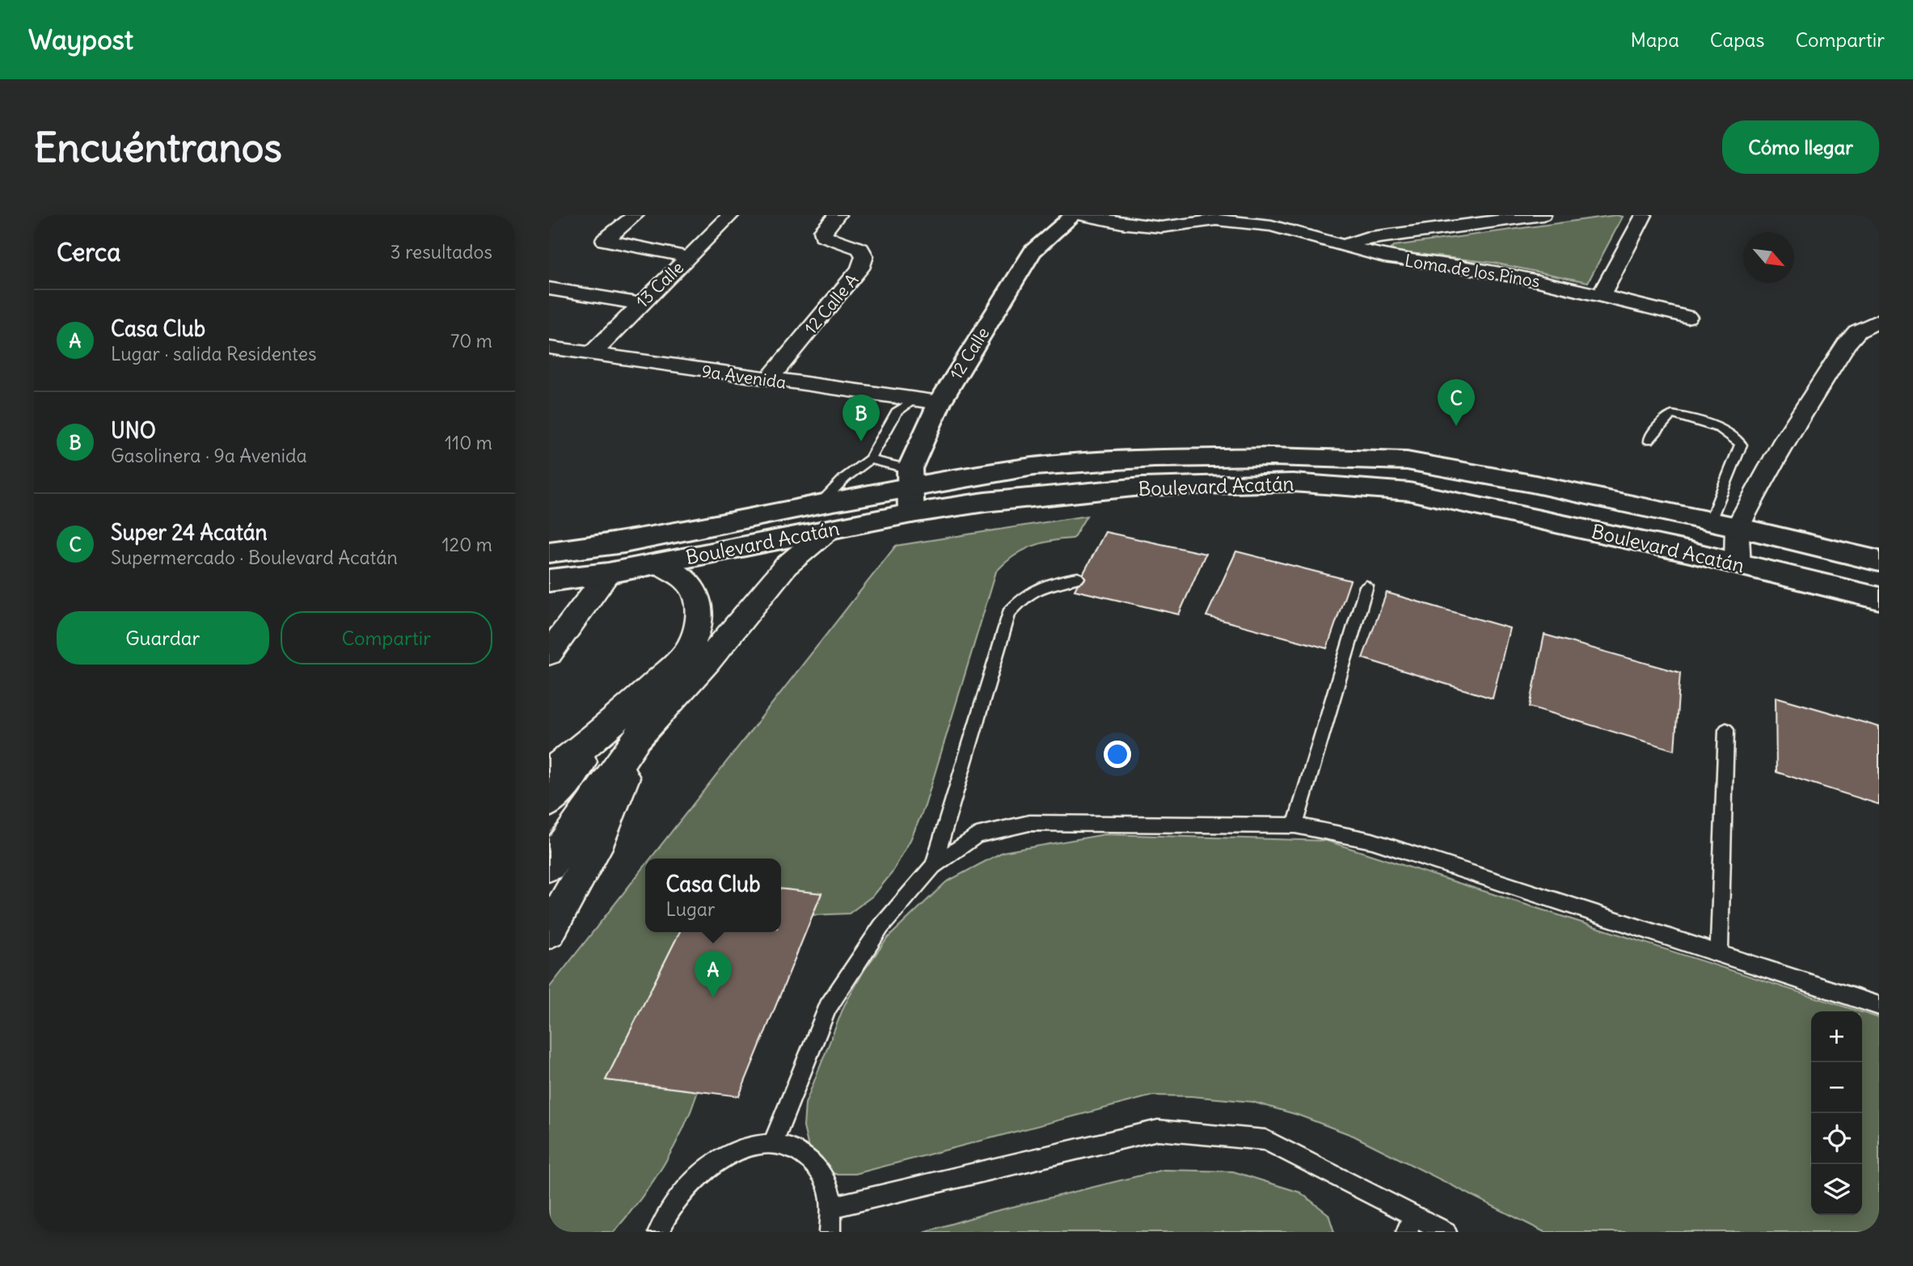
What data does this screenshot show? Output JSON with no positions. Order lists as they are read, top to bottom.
{
  "streets": {
    "main road": ["12 Calle", "Boulevard Acatán"],
    "street": [
      "Loma de los Pinos",
      "13 Calle",
      "12 Calle A",
      "9a Avenida"
    ]
  },
  "crossings": [
    ["13 Calle", "9a Avenida"],
    ["12 Calle A", "9a Avenida"],
    ["12 Calle", "9a Avenida"],
    ["12 Calle", "Boulevard Acatán"]
  ],
  "north": "bottom right",
  "page": {
    "header": "Waypost",
    "nav": ["Mapa", "Capas", "Compartir"],
    "buttons": [
      "Cómo llegar",
      ["Guardar", "Compartir"]
    ],
    "title": "Encuéntranos",
    "heading": ["Cerca", "3 resultados"],
    "list": [
      {
        "mark": "A",
        "name": "Casa Club",
        "note": "Lugar · salida Residentes",
        "value": "70 m"
      },
      {
        "mark": "B",
        "name": "UNO",
        "note": "Gasolinera · 9a Avenida",
        "value": "110 m"
      },
      {
        "mark": "C",
        "name": "Super 24 Acatán",
        "note": "Supermercado · Boulevard Acatán",
        "value": "120 m"
      }
    ],
    "pins": ["C", "B", "A"],
    "popup": ["Casa Club", "Lugar"],
    "map_buttons": ["+", "−"]
  }
}
